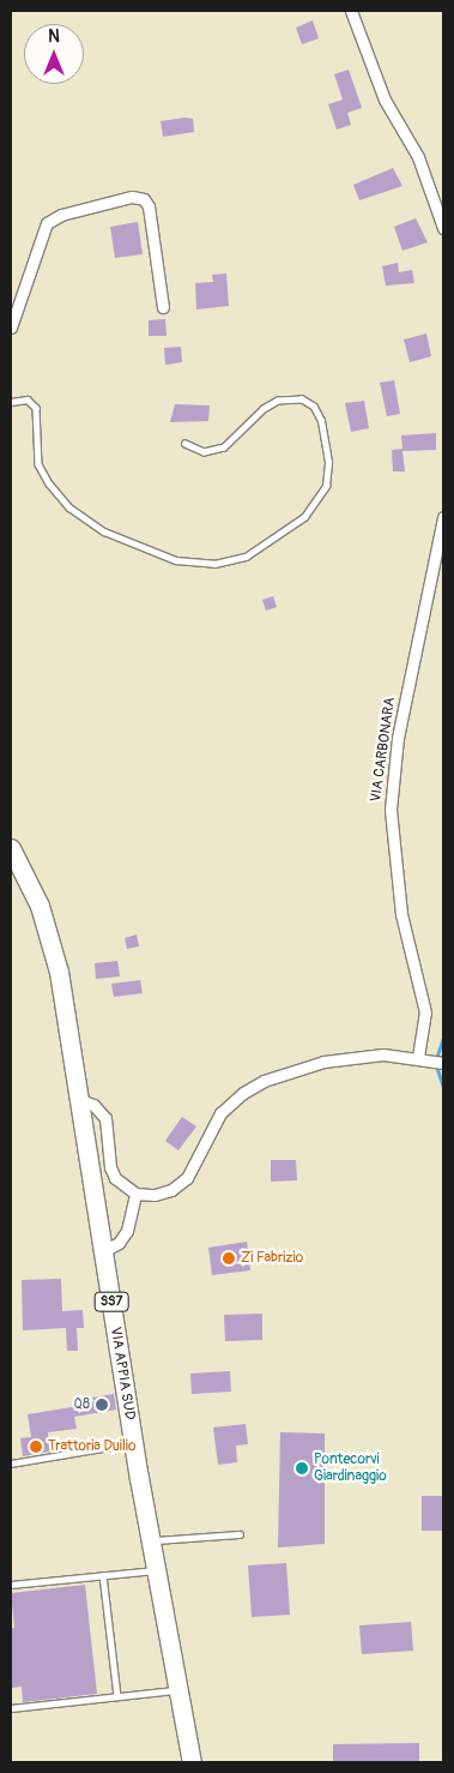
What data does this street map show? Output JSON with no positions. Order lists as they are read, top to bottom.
{
  "streets": {
    "main road": ["SS7", "VIA APPIA SUD"],
    "street": ["VIA CARBONARA"]
  },
  "places": [
    "Zi Fabrizio",
    "Q8",
    "Trattoria Duilio",
    "Pontecorvi Giardinaggio"
  ],
  "north": "top"
}
